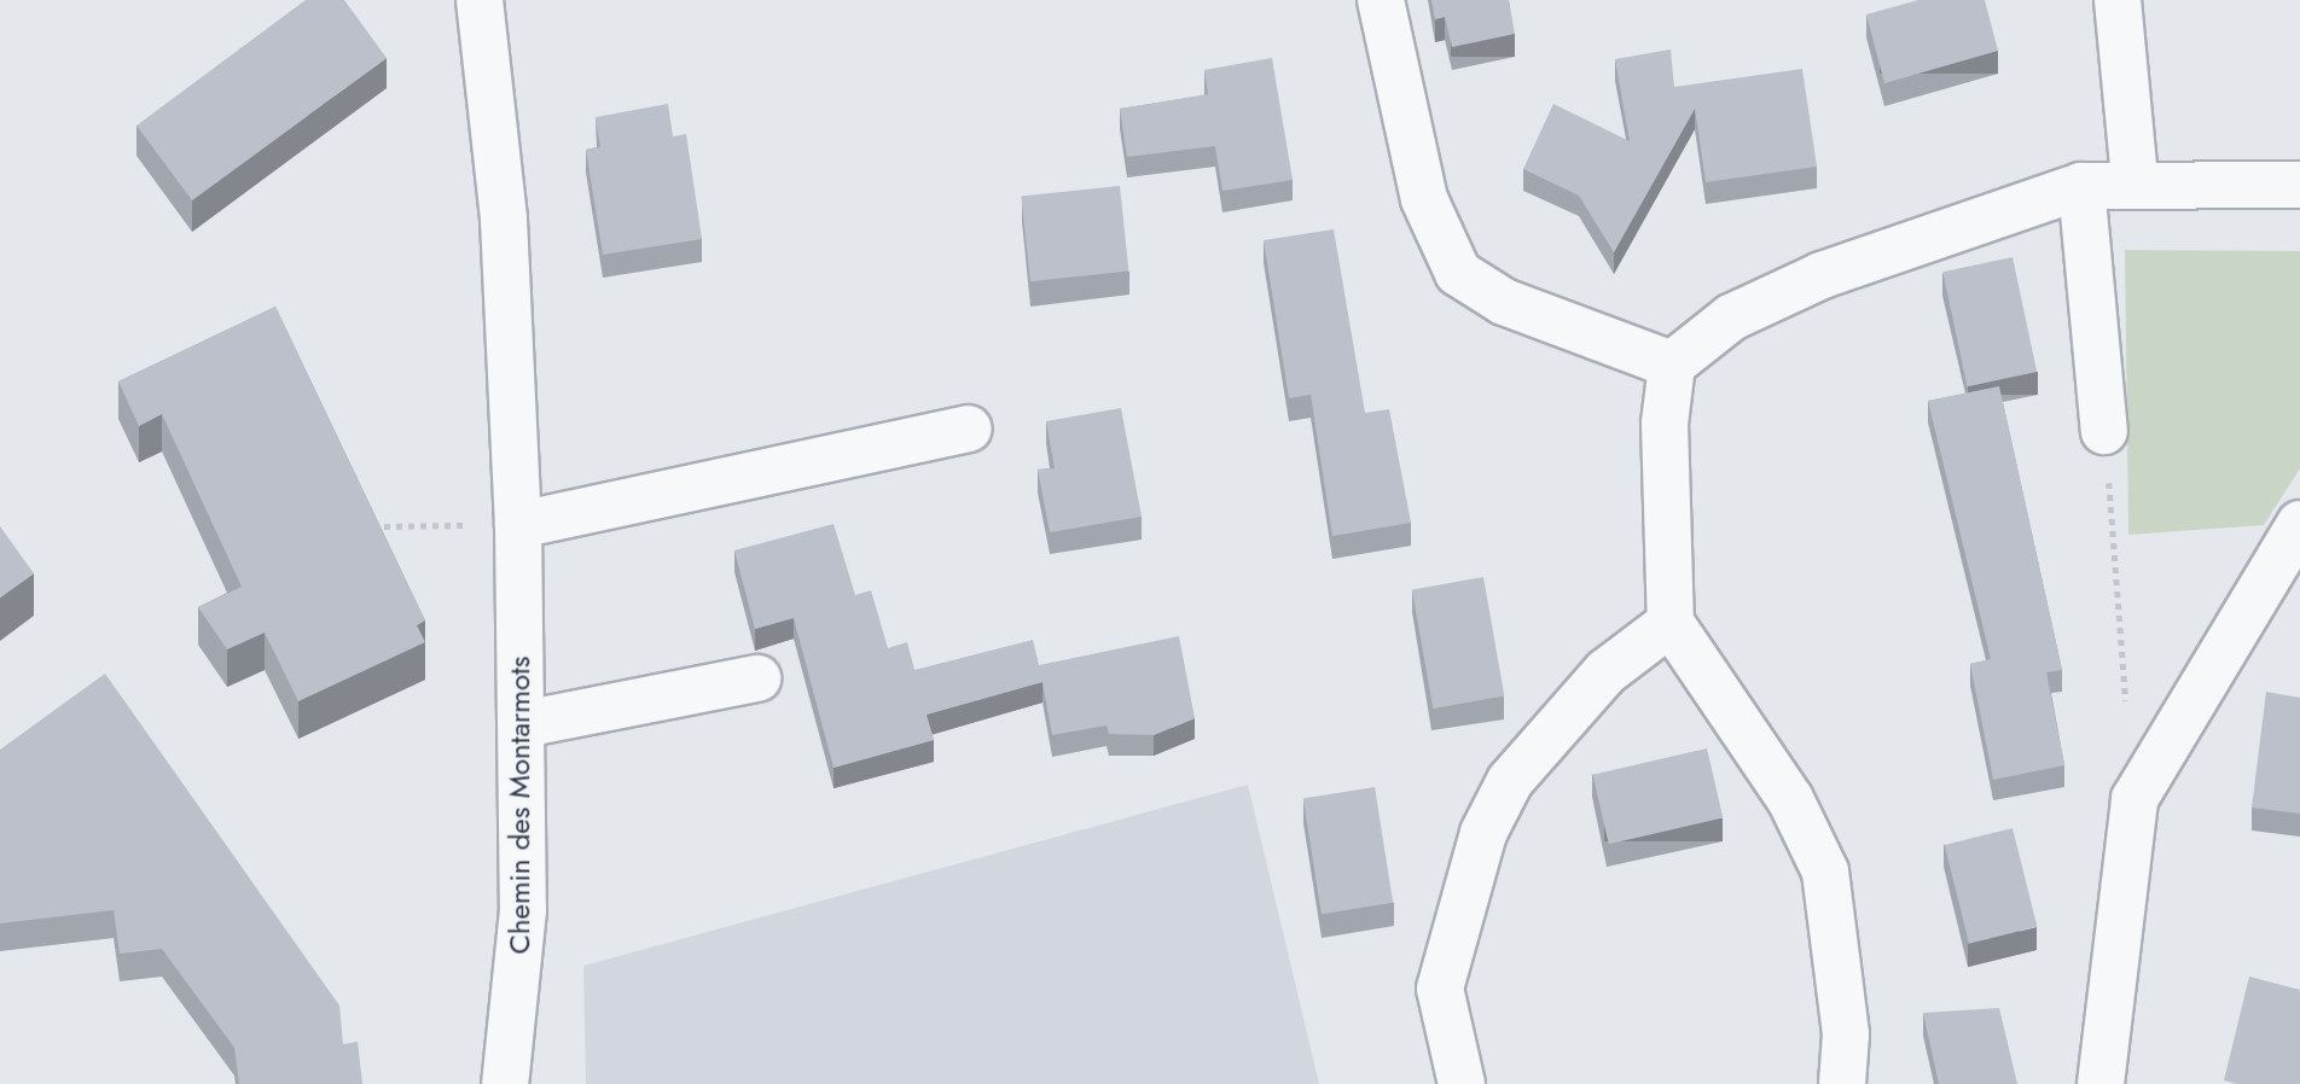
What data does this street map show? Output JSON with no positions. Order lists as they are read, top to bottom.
{
  "streets": {
    "street": ["Chemin des Montarmots"]
  }
}
